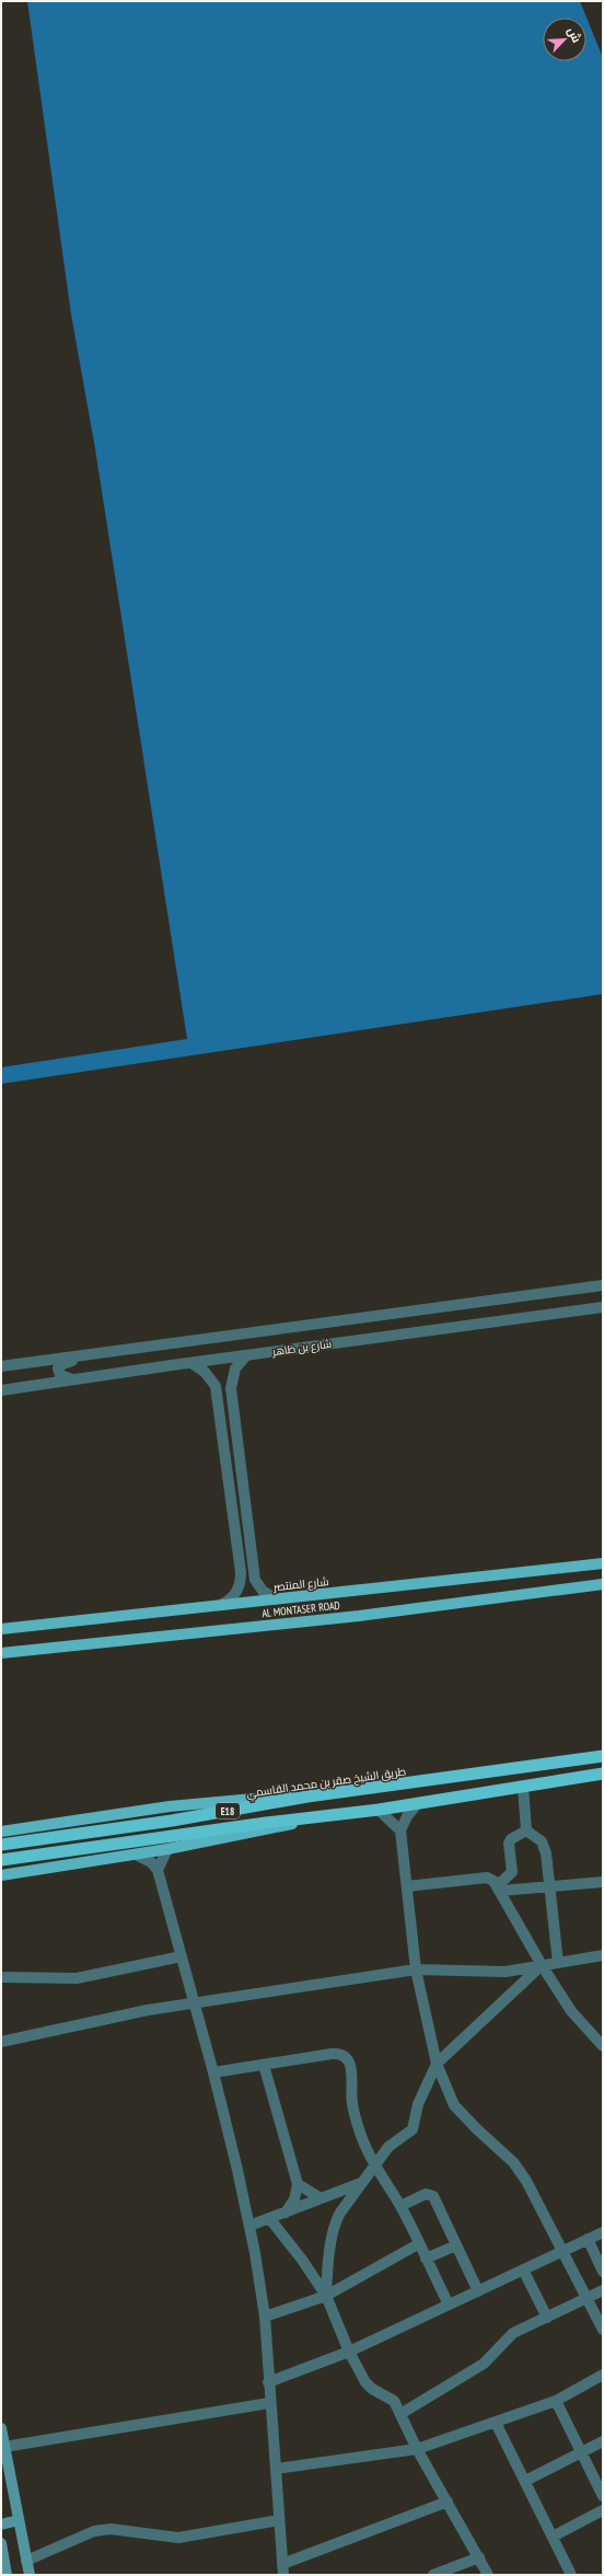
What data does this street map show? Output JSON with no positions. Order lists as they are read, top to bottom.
{
  "streets": {
    "highway": ["طريق الشيخ صقر بن محمد القاسمي", "E18"],
    "main road": ["شارع المنتصر", "AL MONTASER ROAD"],
    "street": ["شارع بن ظاهر"]
  },
  "north": "top right"
}
